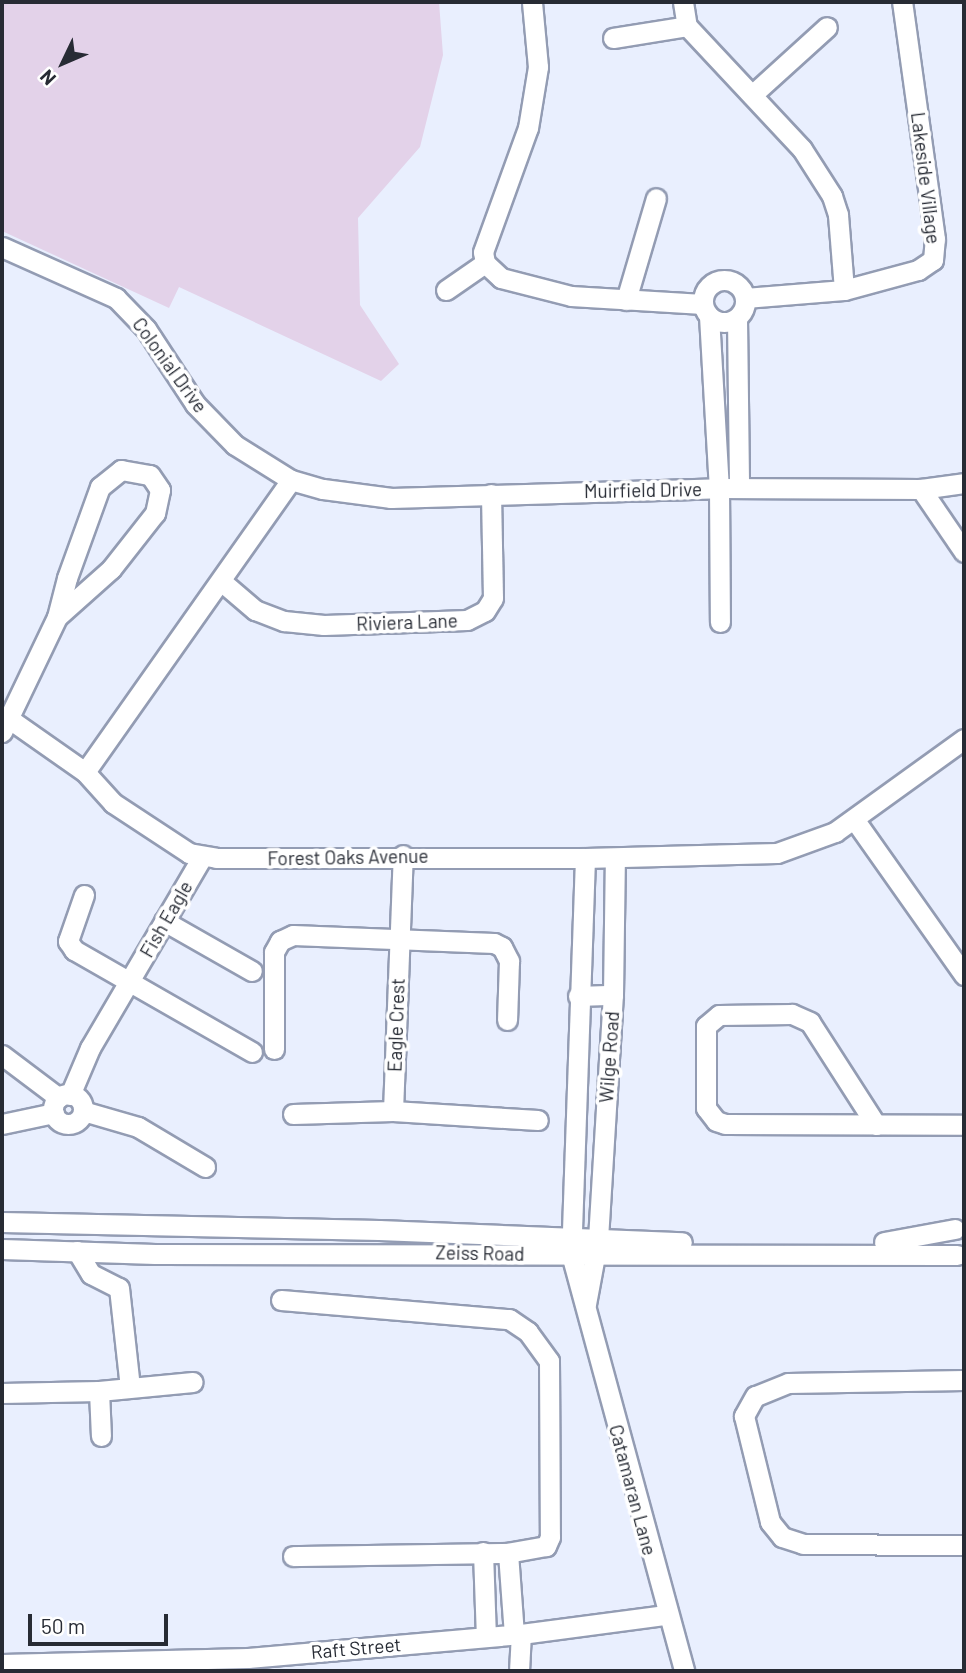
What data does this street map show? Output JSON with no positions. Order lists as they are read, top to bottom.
{
  "streets": {
    "street": [
      "Lakeside Village",
      "Colonial Drive",
      "Muirfield Drive",
      "Riviera Lane",
      "Forest Oaks Avenue",
      "Fish Eagle",
      "Eagle Crest",
      "Wilge Road",
      "Zeiss Road",
      "Catamaran Lane",
      "Raft Street"
    ]
  },
  "crossings": [
    ["Colonial Drive", "Muirfield Drive"],
    ["Muirfield Drive", "Riviera Lane"],
    ["Forest Oaks Avenue", "Fish Eagle"],
    ["Forest Oaks Avenue", "Eagle Crest"],
    ["Forest Oaks Avenue", "Wilge Road"],
    ["Wilge Road", "Zeiss Road"],
    ["Wilge Road", "Catamaran Lane"],
    ["Zeiss Road", "Catamaran Lane"],
    ["Catamaran Lane", "Raft Street"]
  ],
  "scale_bar": "50 m",
  "north": "bottom left"
}
